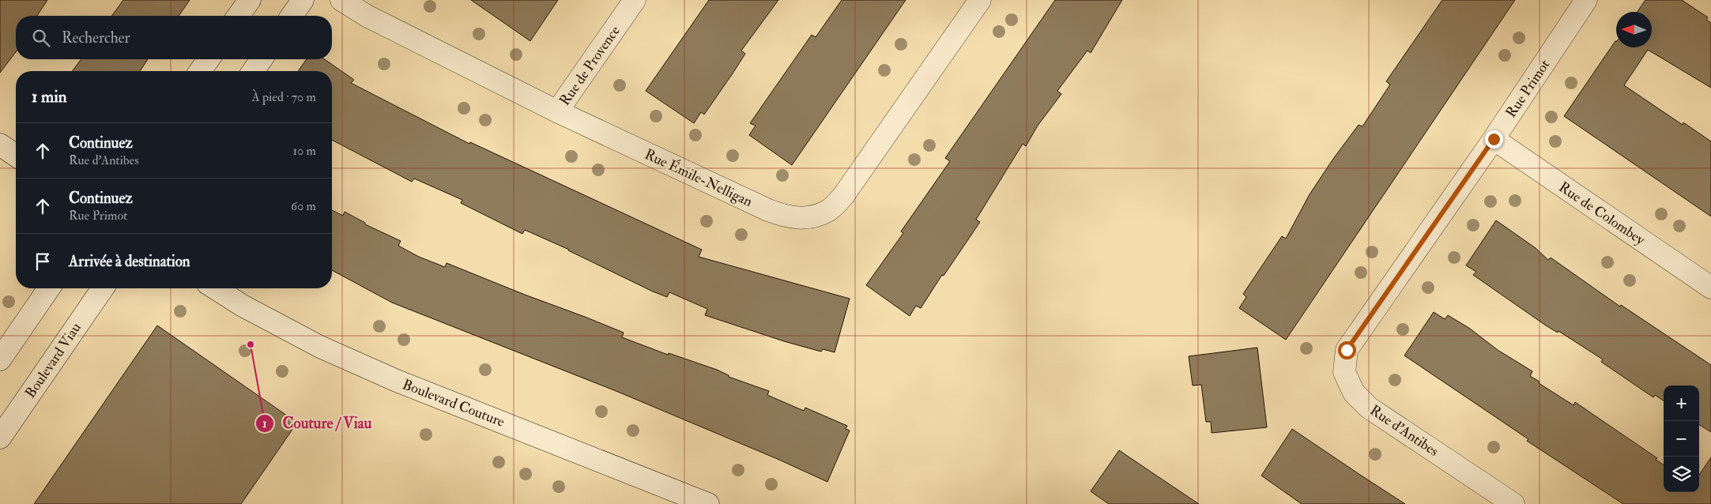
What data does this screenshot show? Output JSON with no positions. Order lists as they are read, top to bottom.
{
  "streets": {
    "street": [
      "Rue de Provence",
      "Rue Primot",
      "Rue Émile-Nelligan",
      "Rue de Colombey",
      "Boulevard Viau",
      "Boulevard Couture",
      "Rue d'Antibes"
    ]
  },
  "crossings": [
    ["Rue de Provence", "Rue Émile-Nelligan"],
    ["Rue Primot", "Rue de Colombey"],
    ["Rue Primot", "Rue d'Antibes"]
  ],
  "places": ["Couture / Viau"],
  "north": "left",
  "page": {
    "search": "Rechercher",
    "heading": ["1 min", "À pied · 70 m"],
    "list": [
      ["Continuez", "Rue d'Antibes", "10 m"],
      ["Continuez", "Rue Primot", "60 m"],
      "Arrivée à destination"
    ],
    "map_buttons": ["+", "−"]
  }
}
